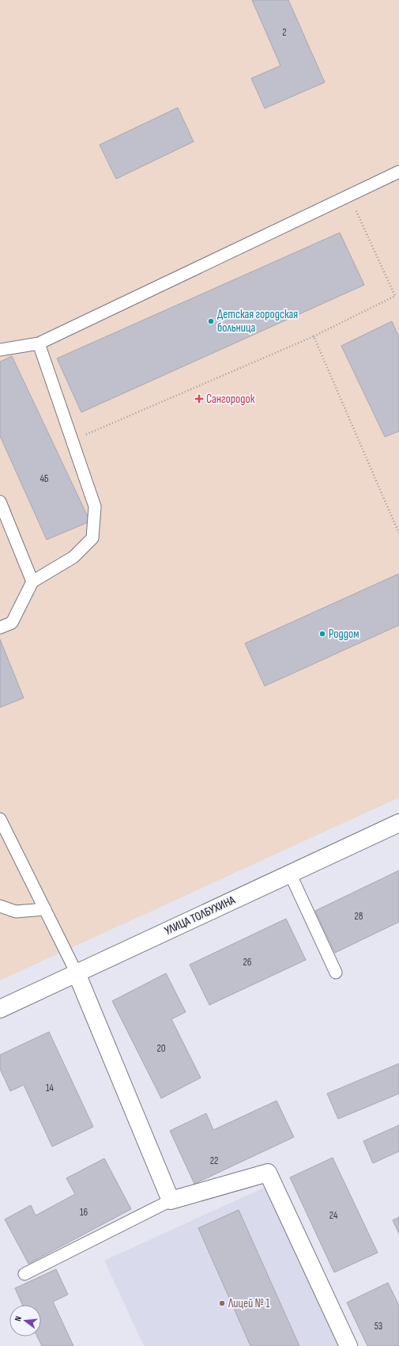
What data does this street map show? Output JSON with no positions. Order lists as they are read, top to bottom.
{
  "streets": {
    "street": ["УЛИЦА ТОЛБУХИНА"]
  },
  "places": {
    "other": ["Детская городская больница", "Роддом", "Лицей № 1"],
    "health": ["Сангородок"]
  },
  "house_numbers": [
    "2",
    "4Б",
    "28",
    "26",
    "20",
    "14",
    "22",
    "16",
    "24",
    "53"
  ],
  "north": "left"
}
